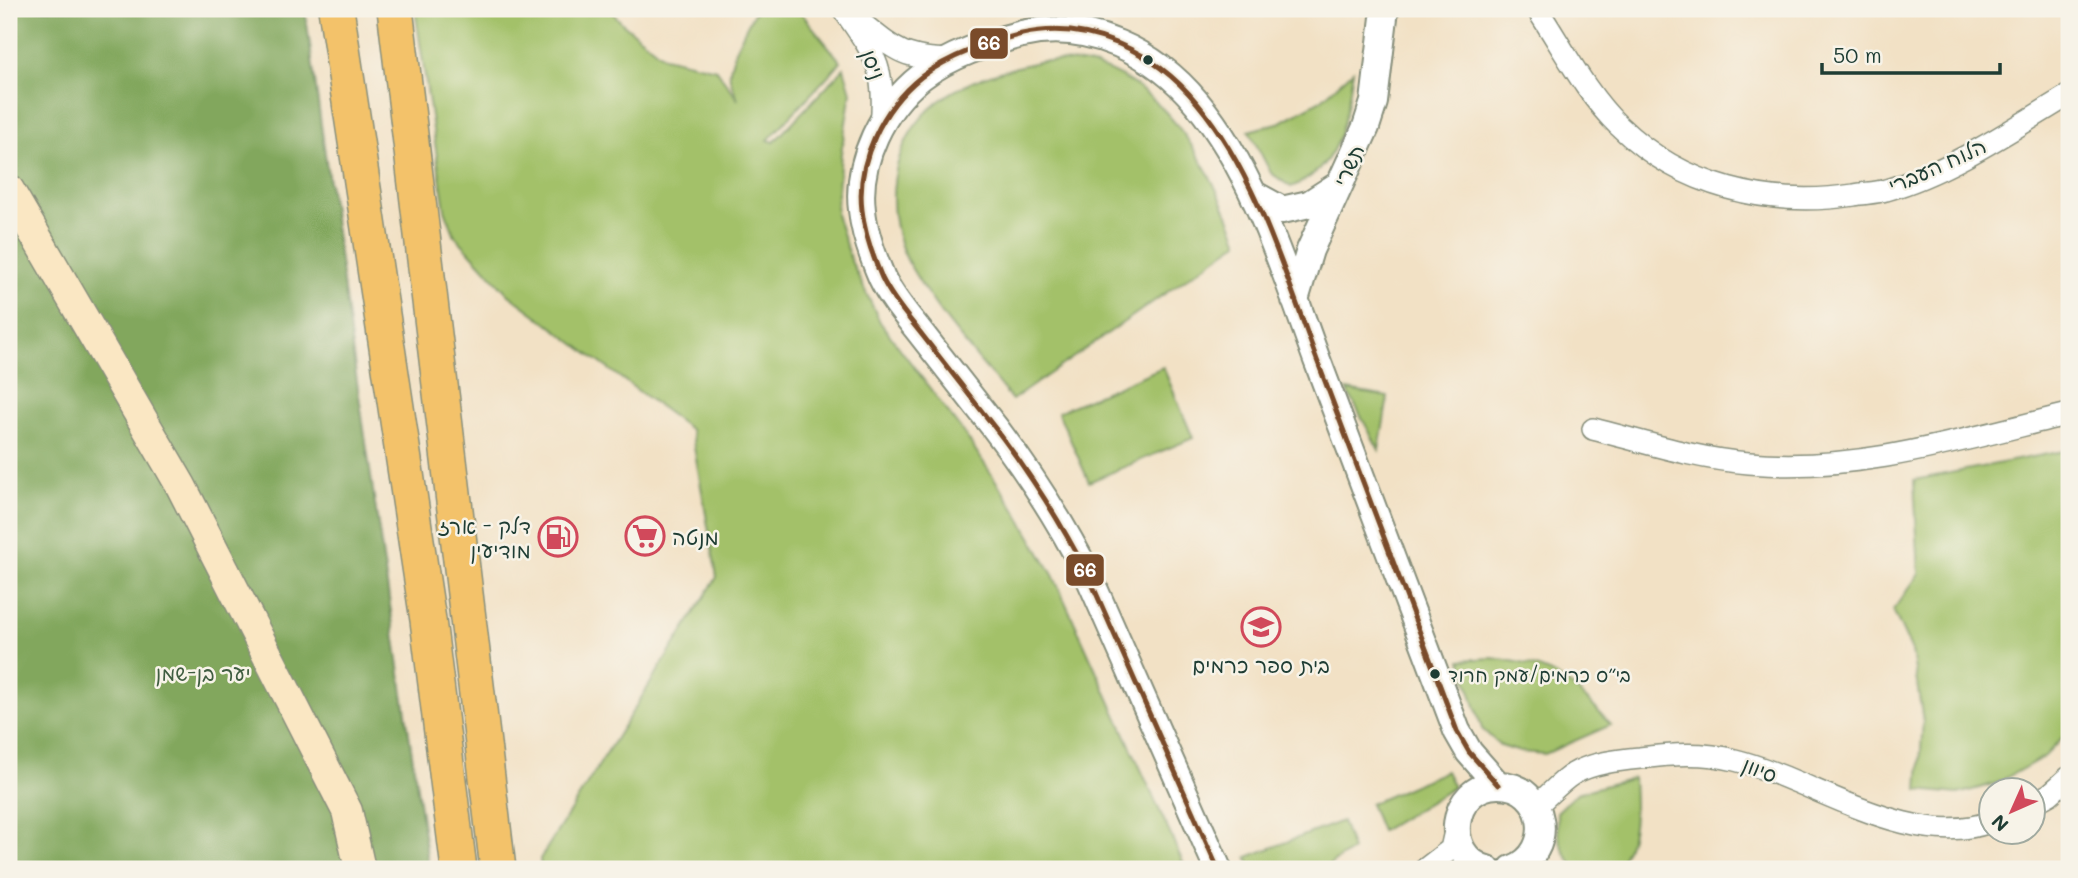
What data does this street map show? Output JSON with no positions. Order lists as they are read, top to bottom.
{
  "streets": {
    "street": [
      "ניסן",
      "תשרי",
      "הלוח העברי",
      "סיוון"
    ]
  },
  "parks": ["יער בן-שמן"],
  "places": {
    "supermarket": ["מנטה"],
    "fuel station": ["דלק - ארז מודיעין"],
    "school or university": ["בית ספר כרמים"],
    "other": ["בי״ס כרמים/עמק חרוד"]
  },
  "lines": ["transit line 66"],
  "scale_bar": "50 m",
  "north": "bottom left"
}
